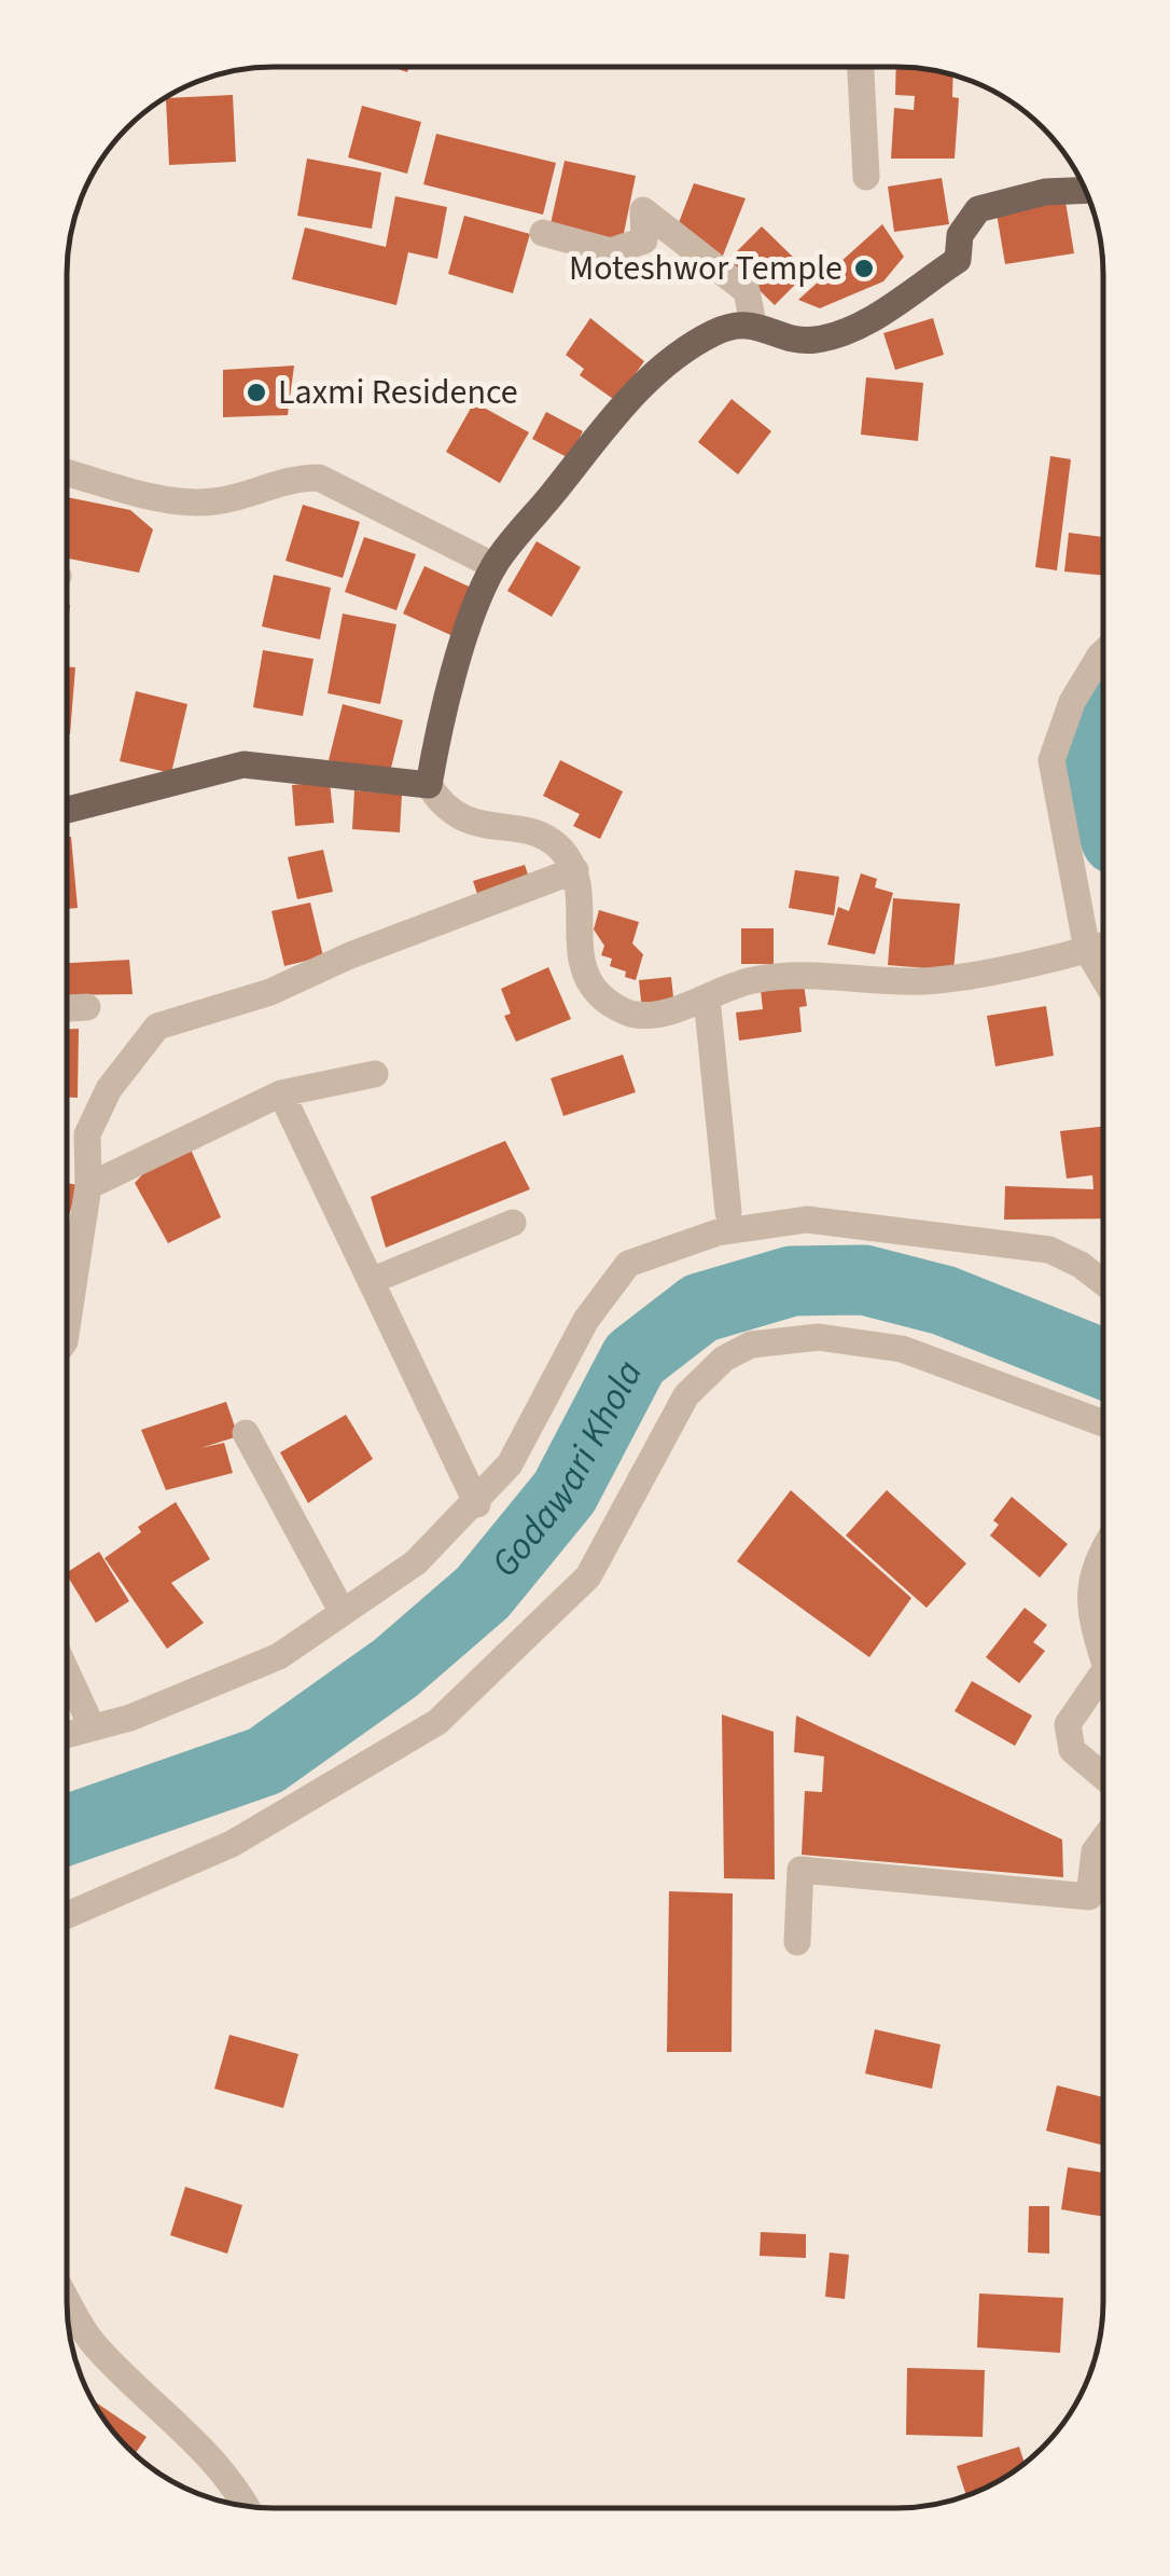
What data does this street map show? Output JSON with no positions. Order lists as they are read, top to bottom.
{
  "water": ["Godawari Khola"],
  "places": ["Moteshwor Temple", "Laxmi Residence"]
}
